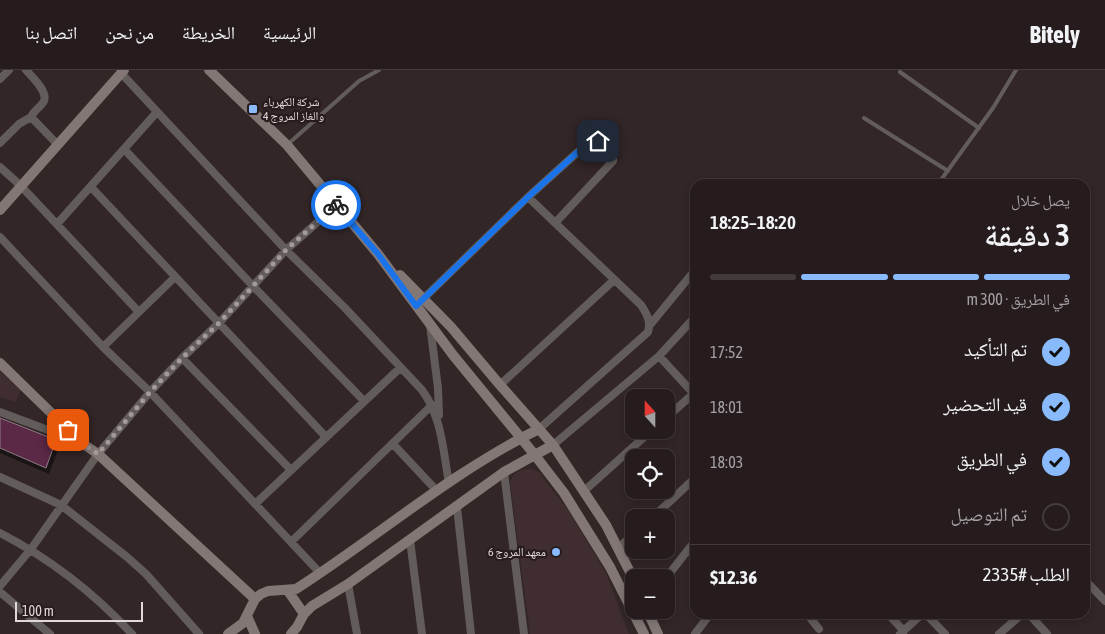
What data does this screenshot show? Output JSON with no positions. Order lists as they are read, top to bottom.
{
  "places": {
    "transit": ["شركة الكهرباء والغاز المروج 4"],
    "other": ["معهد المروج 6"]
  },
  "scale_bar": "100 m",
  "north": "top",
  "page": {
    "header": "Bitely",
    "nav": [
      "الرئيسية",
      "الخريطة",
      "من نحن",
      "اتصل بنا"
    ],
    "heading": ["3 دقيقة", "يصل خلال", "18:20–18:25"],
    "panel": ["الطلب #2335", "$12.36"],
    "bar": "في الطريق · 300 m",
    "list": [
      ["تم التأكيد", "17:52"],
      ["قيد التحضير", "18:01"],
      ["في الطريق", "18:03"],
      "تم التوصيل"
    ],
    "map_buttons": ["+", "−"],
    "scale": "100 m"
  }
}
